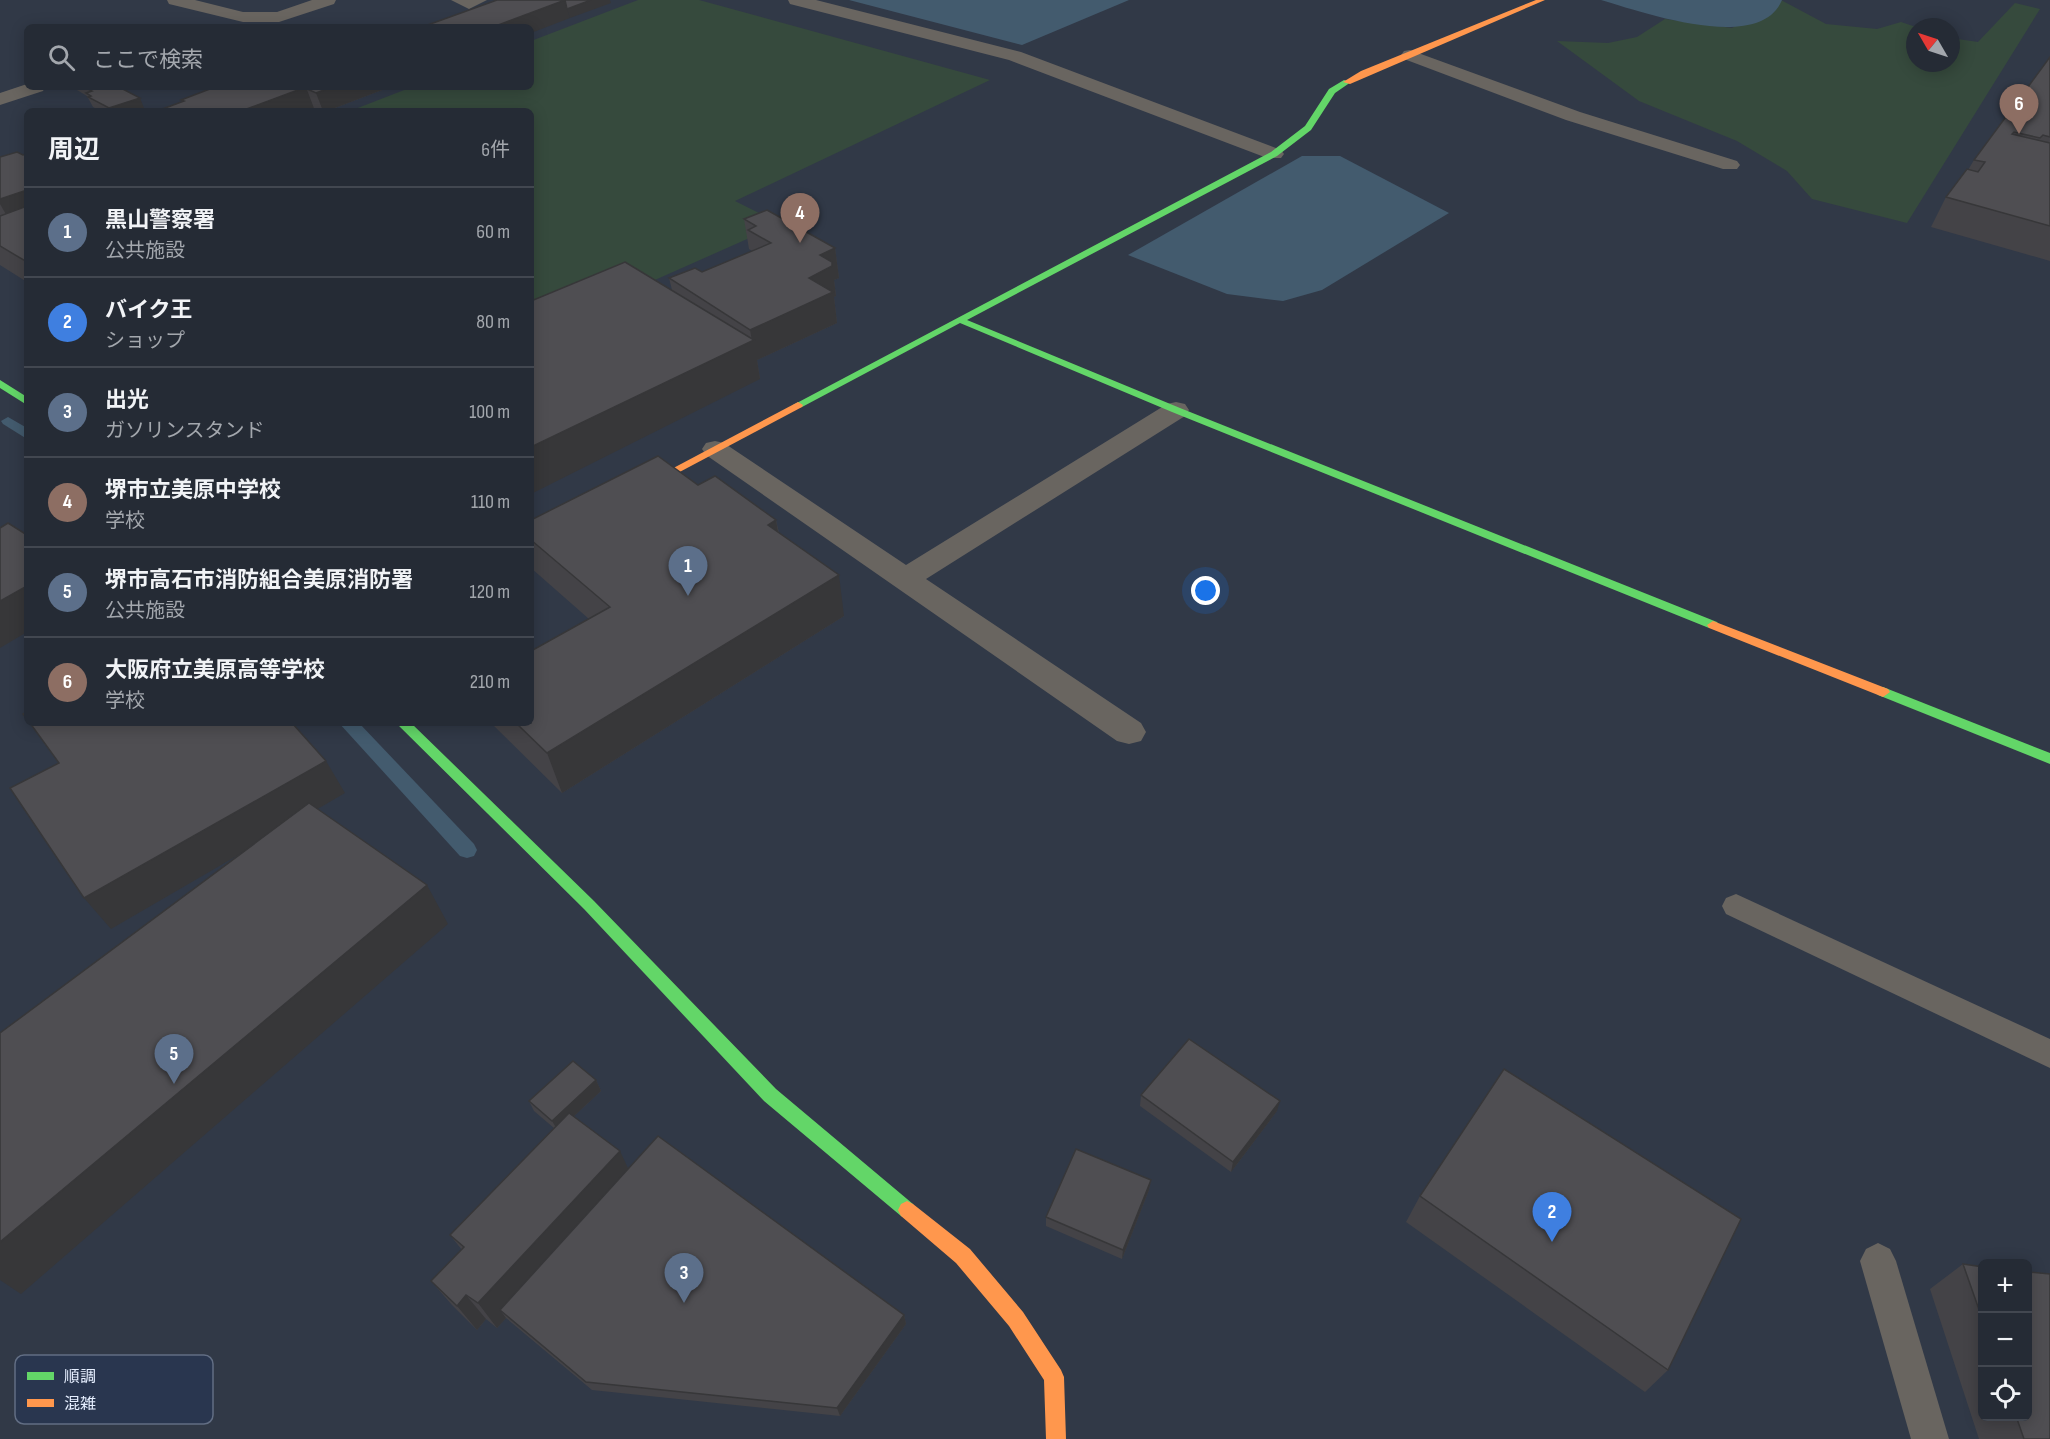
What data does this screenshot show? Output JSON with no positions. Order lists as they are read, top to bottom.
{
  "legend": ["順調", "混雑"],
  "north": "top left",
  "page": {
    "search": "ここで検索",
    "pins": [
      "6",
      "4",
      "1",
      "5",
      "2",
      "3"
    ],
    "heading": ["周辺", "6件"],
    "list": [
      {
        "mark": "1",
        "name": "黒山警察署",
        "note": "公共施設",
        "value": "60 m"
      },
      {
        "mark": "2",
        "name": "バイク王",
        "note": "ショップ",
        "value": "80 m"
      },
      {
        "mark": "3",
        "name": "出光",
        "note": "ガソリンスタンド",
        "value": "100 m"
      },
      {
        "mark": "4",
        "name": "堺市立美原中学校",
        "note": "学校",
        "value": "110 m"
      },
      {
        "mark": "5",
        "name": "堺市高石市消防組合美原消防署",
        "note": "公共施設",
        "value": "120 m"
      },
      {
        "mark": "6",
        "name": "大阪府立美原高等学校",
        "note": "学校",
        "value": "210 m"
      }
    ],
    "map_buttons": ["+", "−"]
  }
}
